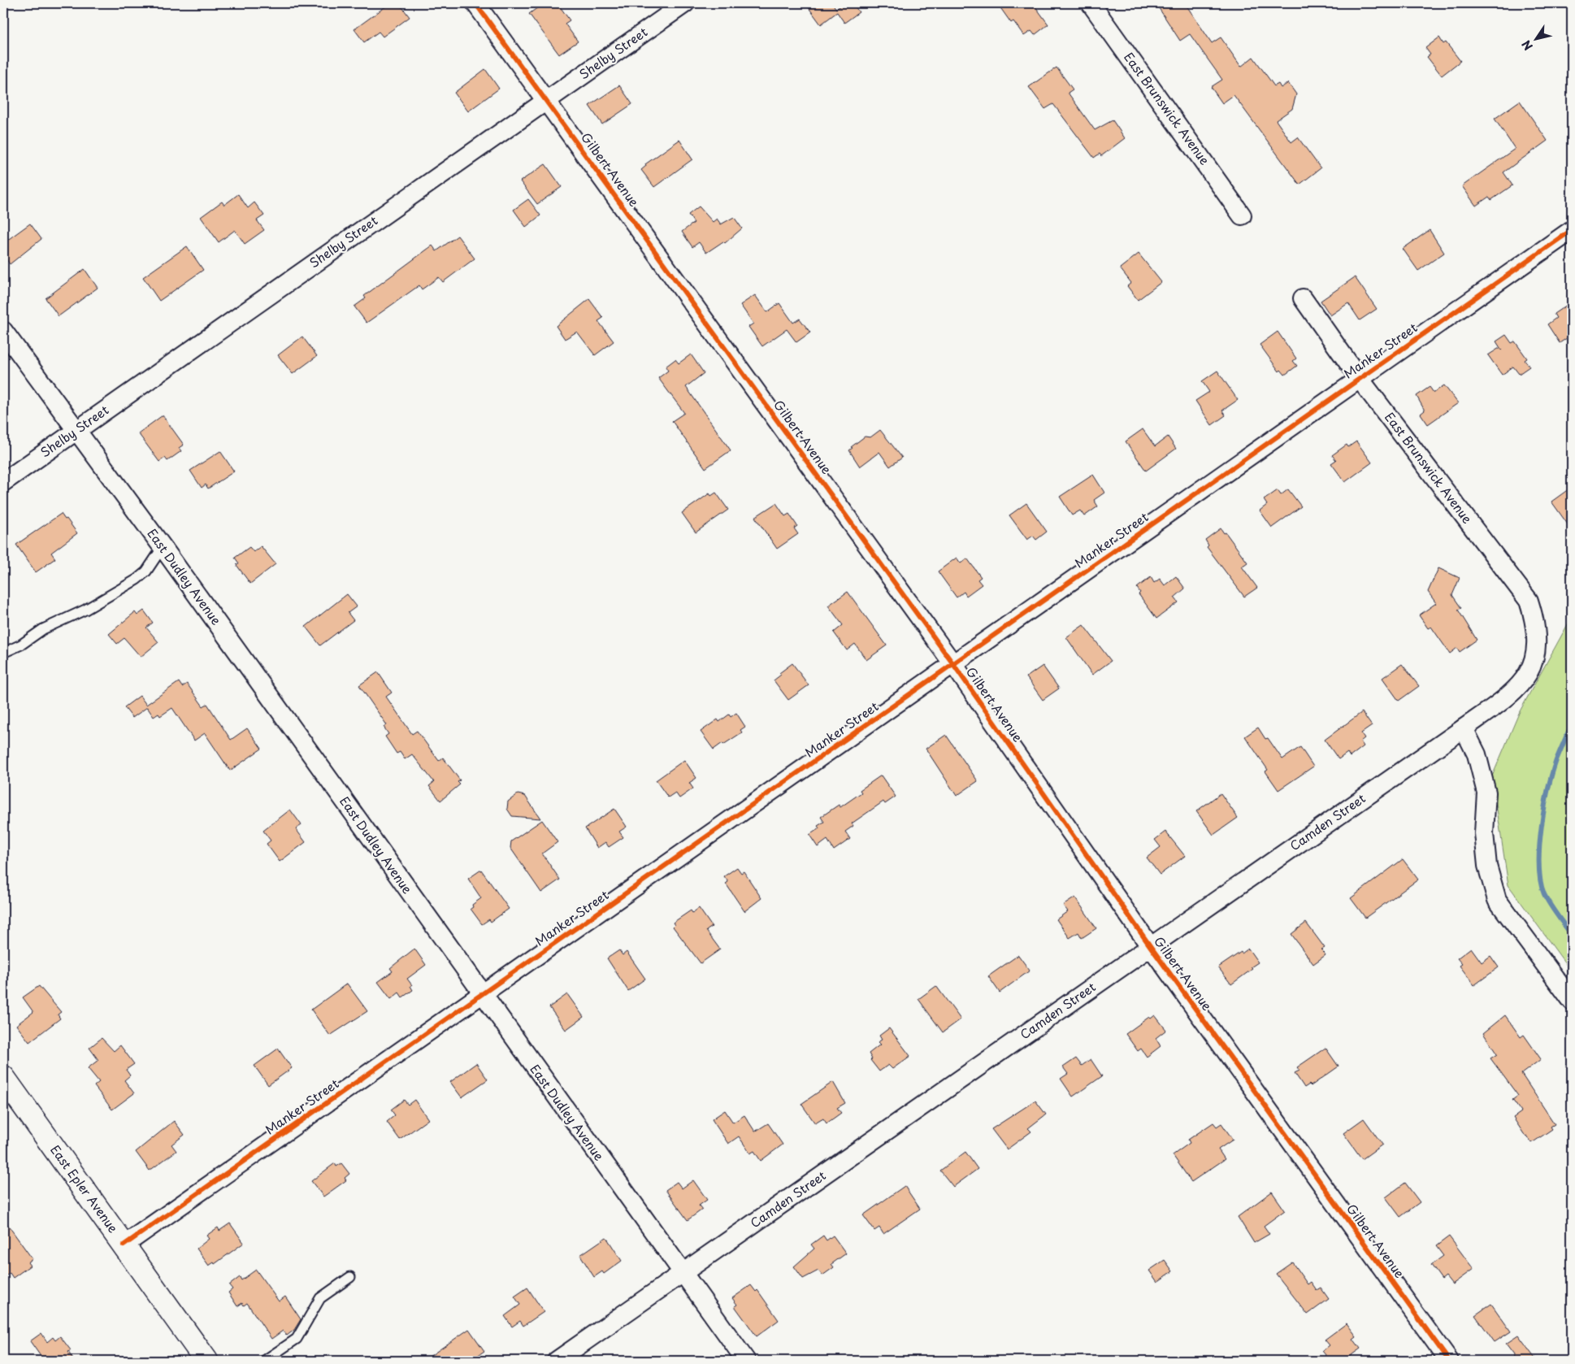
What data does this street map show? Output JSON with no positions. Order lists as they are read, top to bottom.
{
  "streets": {
    "street": [
      "Shelby Street",
      "East Brunswick Avenue",
      "Gilbert Avenue",
      "Manker Street",
      "East Dudley Avenue",
      "Camden Street",
      "East Epler Avenue"
    ]
  },
  "crossings": [
    ["Shelby Street", "Gilbert Avenue"],
    ["Shelby Street", "East Dudley Avenue"],
    ["East Brunswick Avenue", "Manker Street"],
    ["East Brunswick Avenue", "Camden Street"],
    ["Gilbert Avenue", "Manker Street"],
    ["Gilbert Avenue", "Camden Street"],
    ["Manker Street", "East Dudley Avenue"],
    ["Manker Street", "East Epler Avenue"],
    ["East Dudley Avenue", "Camden Street"]
  ],
  "north": "bottom left"
}
